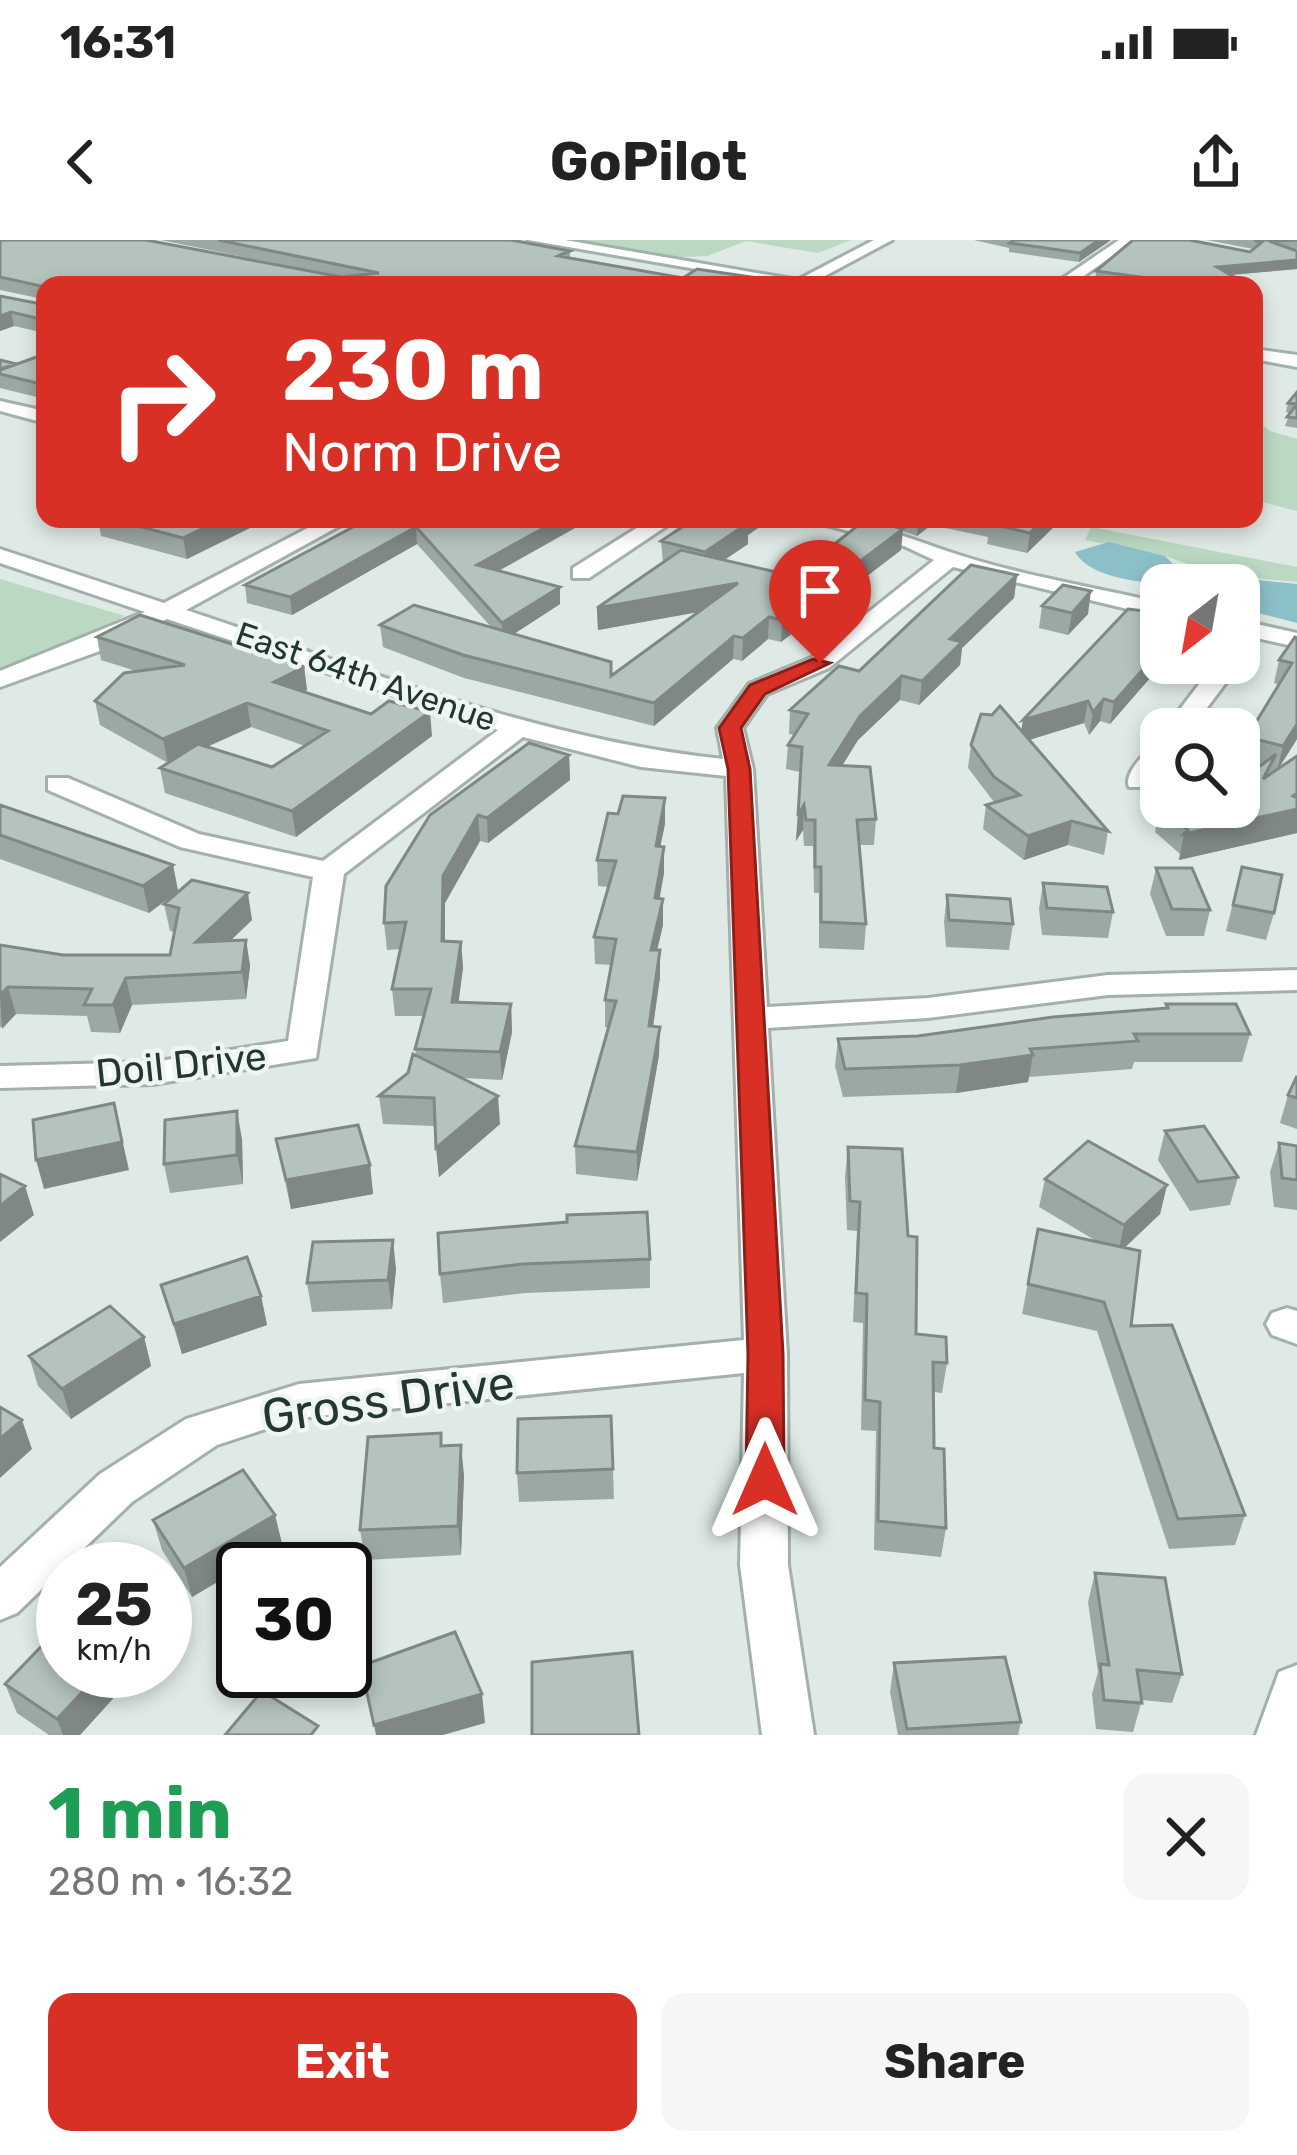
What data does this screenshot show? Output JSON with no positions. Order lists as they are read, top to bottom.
{
  "streets": {
    "street": ["East 64th Avenue", "Doil Drive", "Gross Drive"]
  },
  "north": "bottom left",
  "page": {
    "status": "16:31",
    "header": "GoPilot",
    "turn": ["230 m", "Norm Drive"],
    "speed": "25 km/h",
    "limit": "30",
    "heading": ["1 min", "280 m · 16:32"],
    "buttons": ["Exit", "Share"]
  }
}
